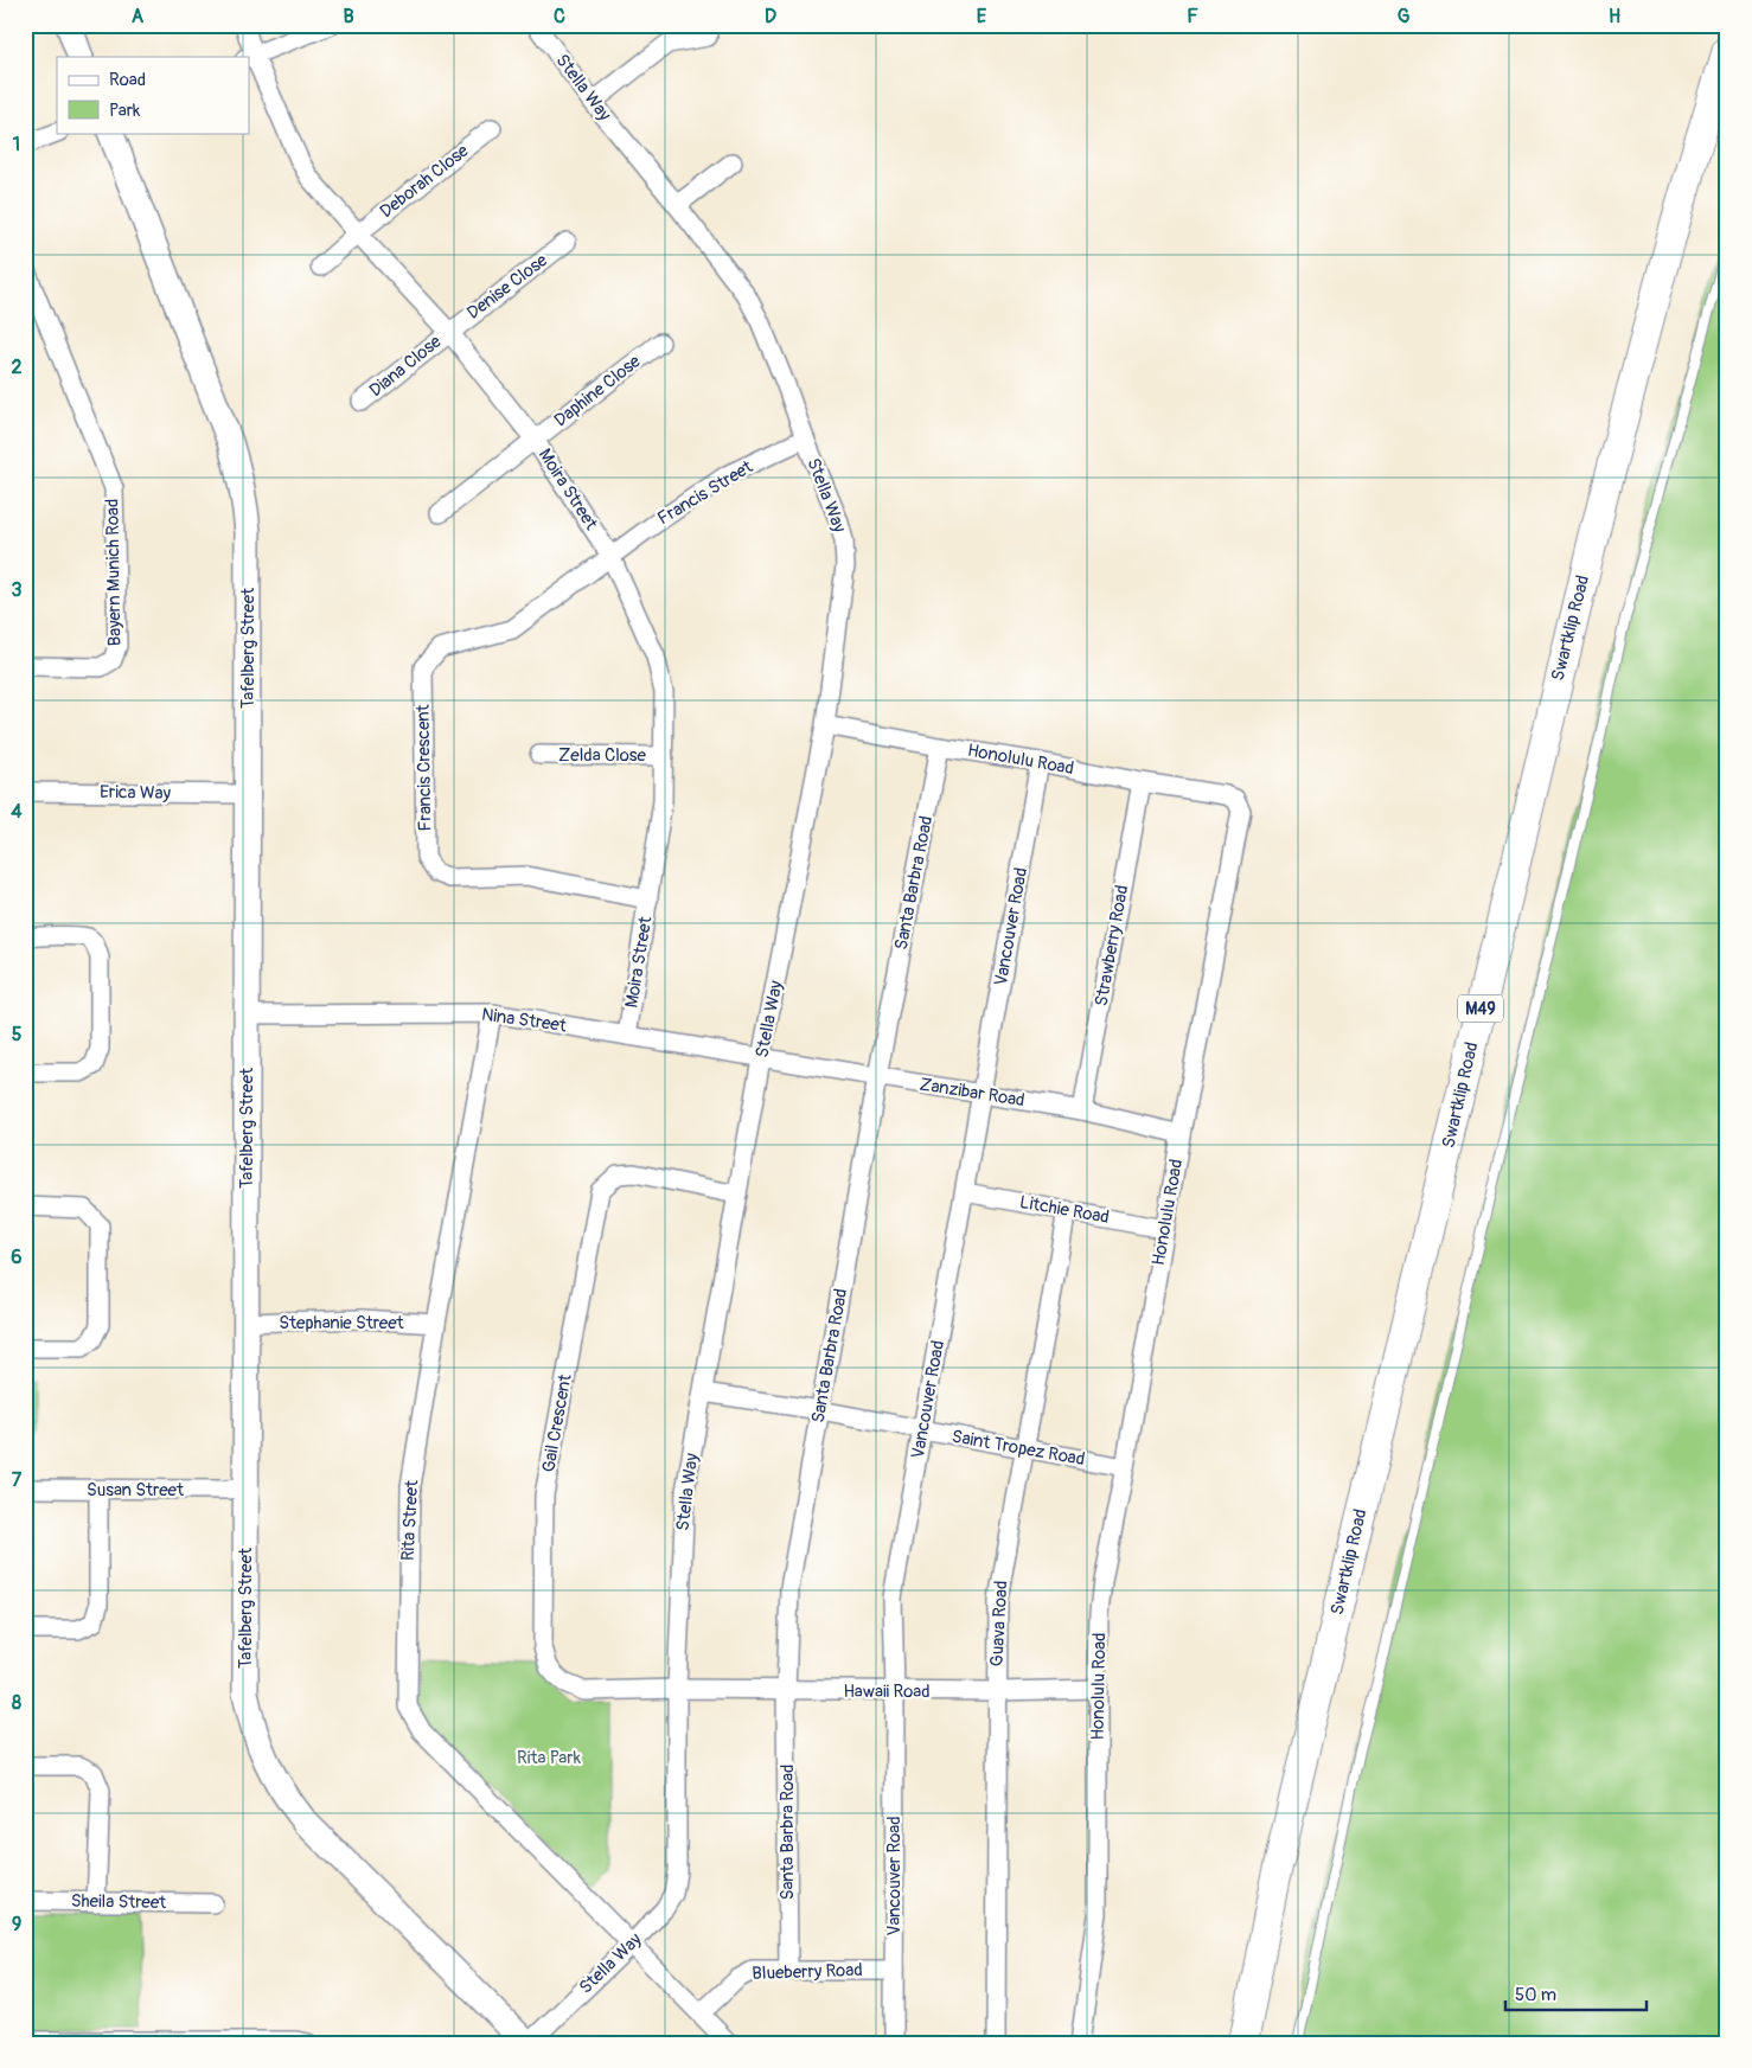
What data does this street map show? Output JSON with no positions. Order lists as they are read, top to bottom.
{
  "streets": {
    "main road": ["Swartklip Road", "M49"],
    "street": [
      "Stella Way",
      "Deborah Close",
      "Denise Close",
      "Diana Close",
      "Daphine Close",
      "Moira Street",
      "Francis Street",
      "Bayern Munich Road",
      "Tafelberg Street",
      "Zelda Close",
      "Honolulu Road",
      "Francis Crescent",
      "Erica Way",
      "Santa Barbra Road",
      "Vancouver Road",
      "Strawberry Road",
      "Nina Street",
      "Zanzibar Road",
      "Litchie Road",
      "Stephanie Street",
      "Gail Crescent",
      "Saint Tropez Road",
      "Susan Street",
      "Rita Street",
      "Guava Road",
      "Hawaii Road",
      "Sheila Street",
      "Blueberry Road"
    ]
  },
  "crossings": [
    ["Stella Way", "Francis Street"],
    ["Stella Way", "Tafelberg Street"],
    ["Stella Way", "Honolulu Road"],
    ["Stella Way", "Nina Street"],
    ["Stella Way", "Zanzibar Road"],
    ["Stella Way", "Gail Crescent"],
    ["Stella Way", "Saint Tropez Road"],
    ["Stella Way", "Rita Street"],
    ["Stella Way", "Hawaii Road"],
    ["Deborah Close", "Moira Street"],
    ["Denise Close", "Diana Close"],
    ["Denise Close", "Moira Street"],
    ["Diana Close", "Moira Street"],
    ["Daphine Close", "Moira Street"],
    ["Moira Street", "Francis Street"],
    ["Moira Street", "Zelda Close"],
    ["Moira Street", "Francis Crescent"],
    ["Moira Street", "Nina Street"],
    ["Francis Street", "Francis Crescent"],
    ["Tafelberg Street", "Erica Way"],
    ["Tafelberg Street", "Nina Street"],
    ["Tafelberg Street", "Stephanie Street"],
    ["Tafelberg Street", "Susan Street"],
    ["Honolulu Road", "Santa Barbra Road"],
    ["Honolulu Road", "Vancouver Road"],
    ["Honolulu Road", "Strawberry Road"],
    ["Honolulu Road", "Zanzibar Road"],
    ["Honolulu Road", "Litchie Road"],
    ["Honolulu Road", "Saint Tropez Road"],
    ["Honolulu Road", "Hawaii Road"],
    ["Santa Barbra Road", "Zanzibar Road"],
    ["Santa Barbra Road", "Saint Tropez Road"],
    ["Santa Barbra Road", "Hawaii Road"],
    ["Santa Barbra Road", "Blueberry Road"],
    ["Vancouver Road", "Zanzibar Road"],
    ["Vancouver Road", "Litchie Road"],
    ["Vancouver Road", "Saint Tropez Road"],
    ["Vancouver Road", "Hawaii Road"],
    ["Vancouver Road", "Blueberry Road"],
    ["Strawberry Road", "Zanzibar Road"],
    ["Nina Street", "Zanzibar Road"],
    ["Nina Street", "Rita Street"],
    ["Litchie Road", "Guava Road"],
    ["Stephanie Street", "Rita Street"],
    ["Gail Crescent", "Hawaii Road"],
    ["Saint Tropez Road", "Guava Road"],
    ["Guava Road", "Hawaii Road"]
  ],
  "parks": ["Rita Park"],
  "legend": ["Road", "Park"],
  "scale_bar": "50 m",
  "grid": {
    "columns": [
      "A",
      "B",
      "C",
      "D",
      "E",
      "F",
      "G",
      "H"
    ],
    "rows": [
      "1",
      "2",
      "3",
      "4",
      "5",
      "6",
      "7",
      "8",
      "9"
    ]
  }
}
